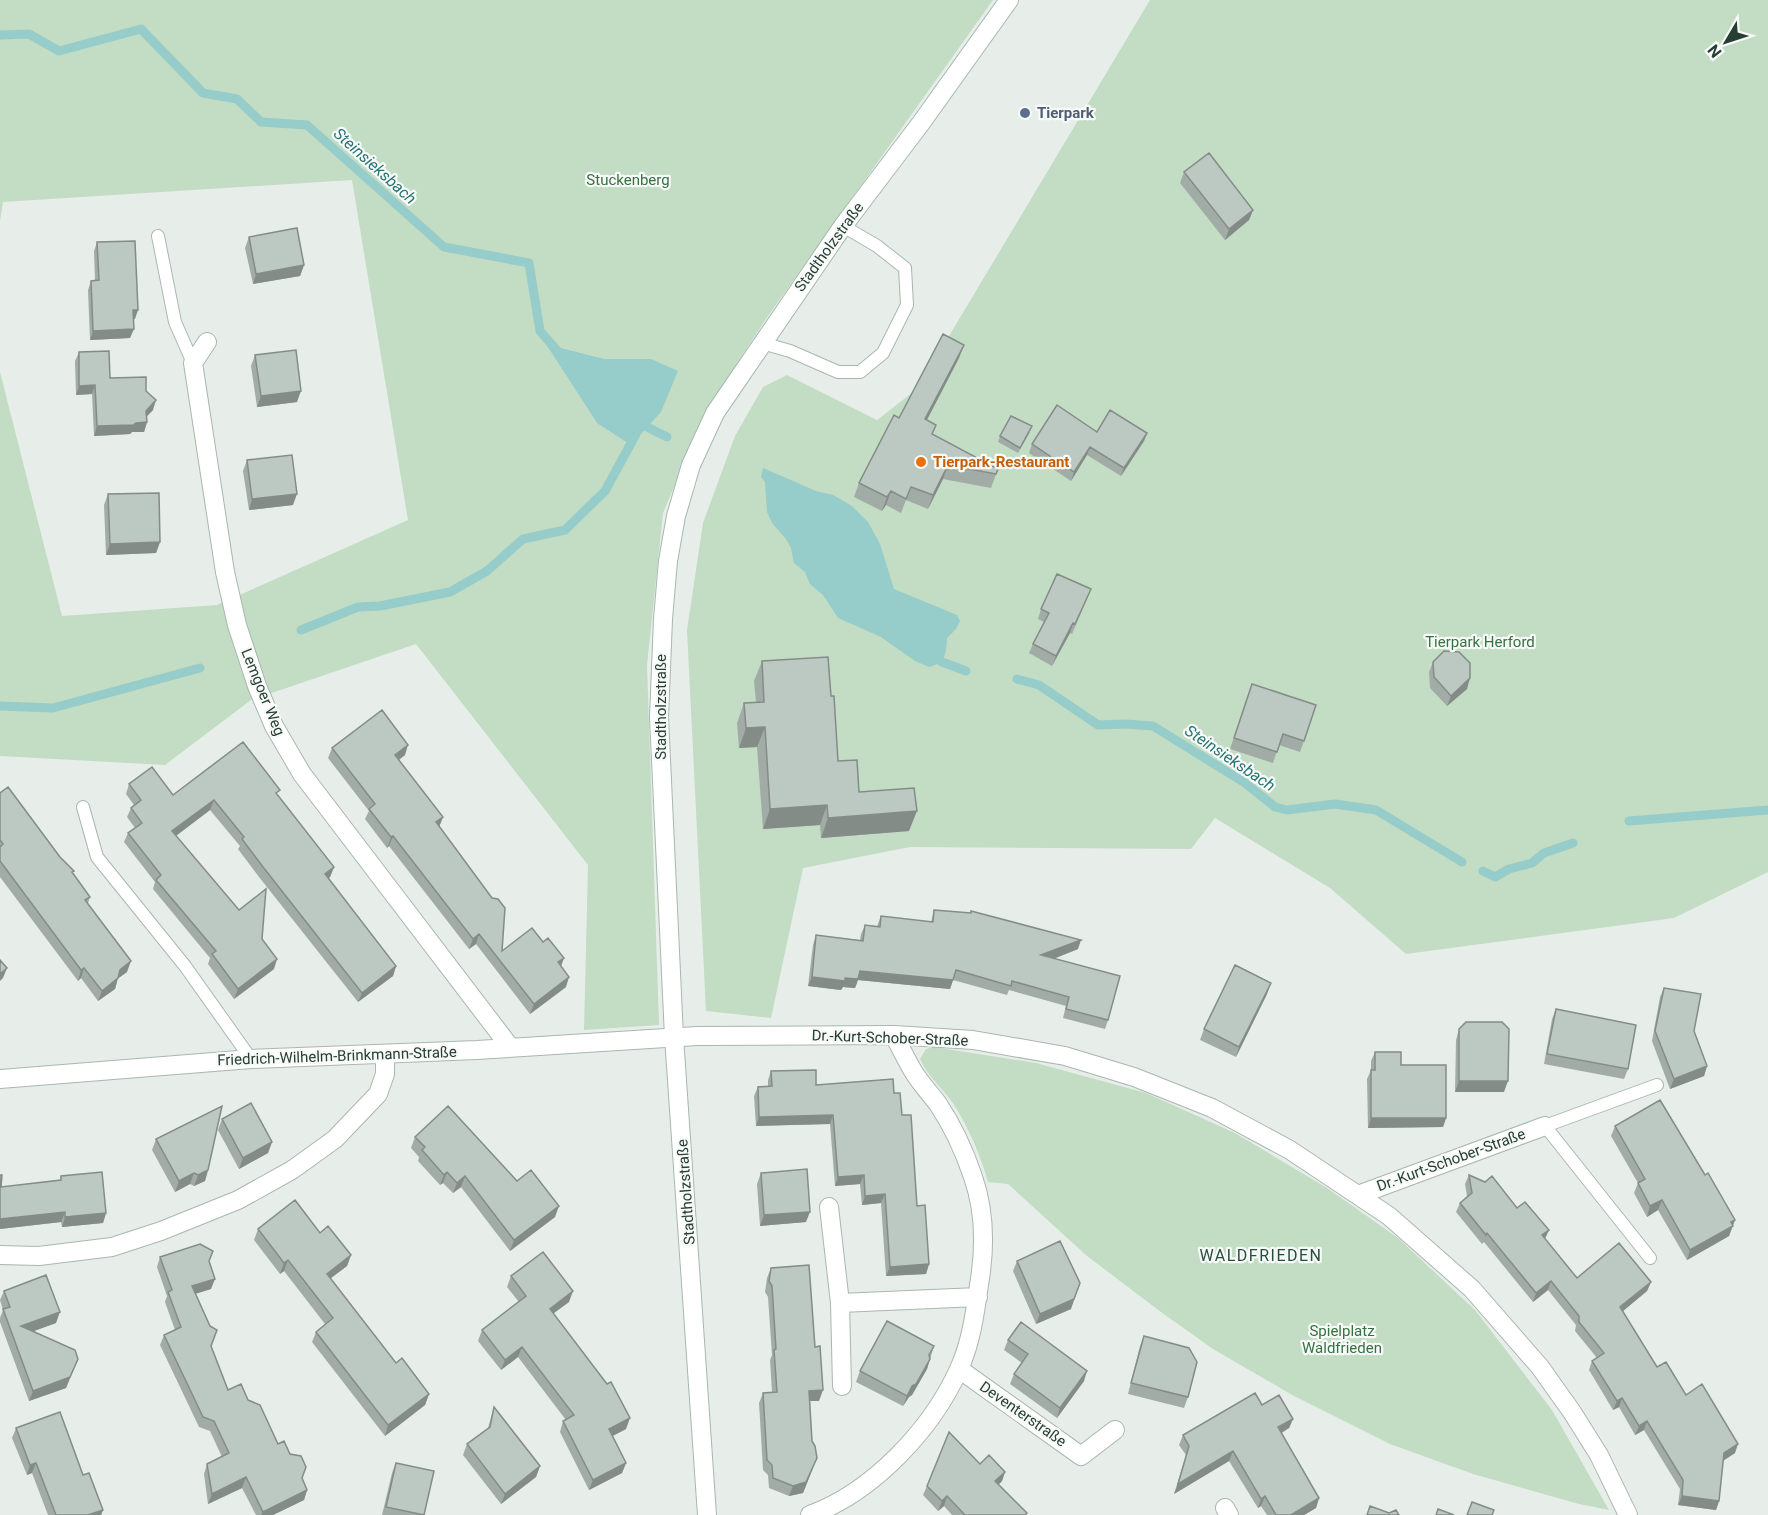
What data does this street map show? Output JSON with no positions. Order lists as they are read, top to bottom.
{
  "streets": {
    "street": [
      "Stadtholzstraße",
      "Lemgoer Weg",
      "Dr.-Kurt-Schober-Straße",
      "Friedrich-Wilhelm-Brinkmann-Straße",
      "Deventerstraße"
    ]
  },
  "crossings": [
    ["Stadtholzstraße", "Dr.-Kurt-Schober-Straße"],
    ["Stadtholzstraße", "Friedrich-Wilhelm-Brinkmann-Straße"],
    ["Lemgoer Weg", "Friedrich-Wilhelm-Brinkmann-Straße"],
    ["Dr.-Kurt-Schober-Straße", "Friedrich-Wilhelm-Brinkmann-Straße"]
  ],
  "districts": ["WALDFRIEDEN"],
  "water": ["Steinsieksbach"],
  "parks": ["Stuckenberg", "Tierpark Herford", "Spielplatz Waldfrieden"],
  "places": ["Tierpark", "Tierpark-Restaurant"],
  "north": "bottom left"
}
